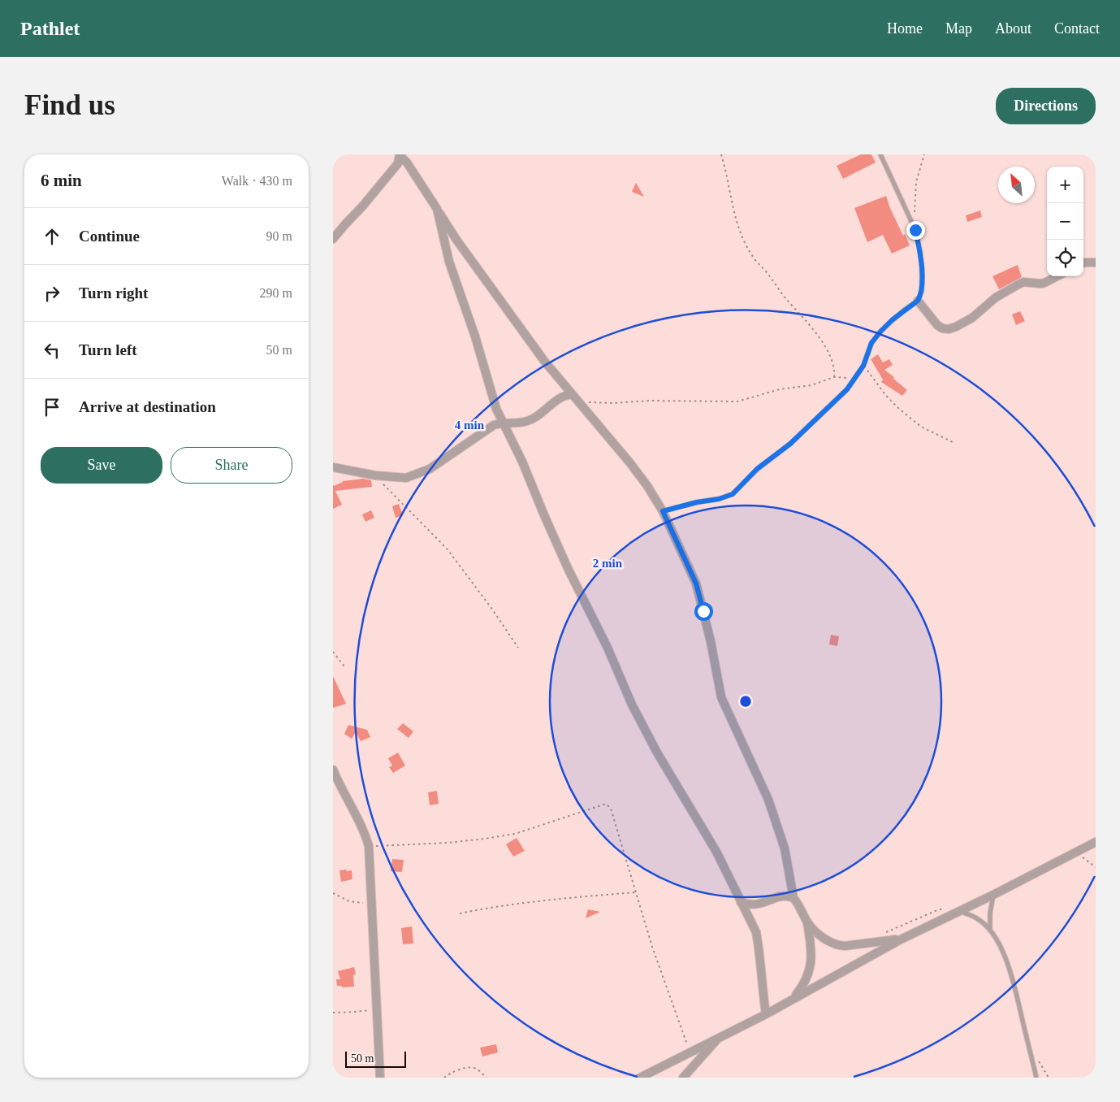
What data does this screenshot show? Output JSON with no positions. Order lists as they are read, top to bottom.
{
  "scale_bar": "50 m",
  "north": "top left",
  "page": {
    "header": "Pathlet",
    "nav": [
      "Home",
      "Map",
      "About",
      "Contact"
    ],
    "buttons": [
      "Directions",
      ["Save", "Share"]
    ],
    "title": "Find us",
    "heading": ["6 min", "Walk · 430 m"],
    "map_buttons": ["+", "−"],
    "list": [
      ["Continue", "90 m"],
      ["Turn right", "290 m"],
      ["Turn left", "50 m"],
      "Arrive at destination"
    ],
    "scale": "50 m"
  },
  "rings": ["4 min", "2 min"]
}
